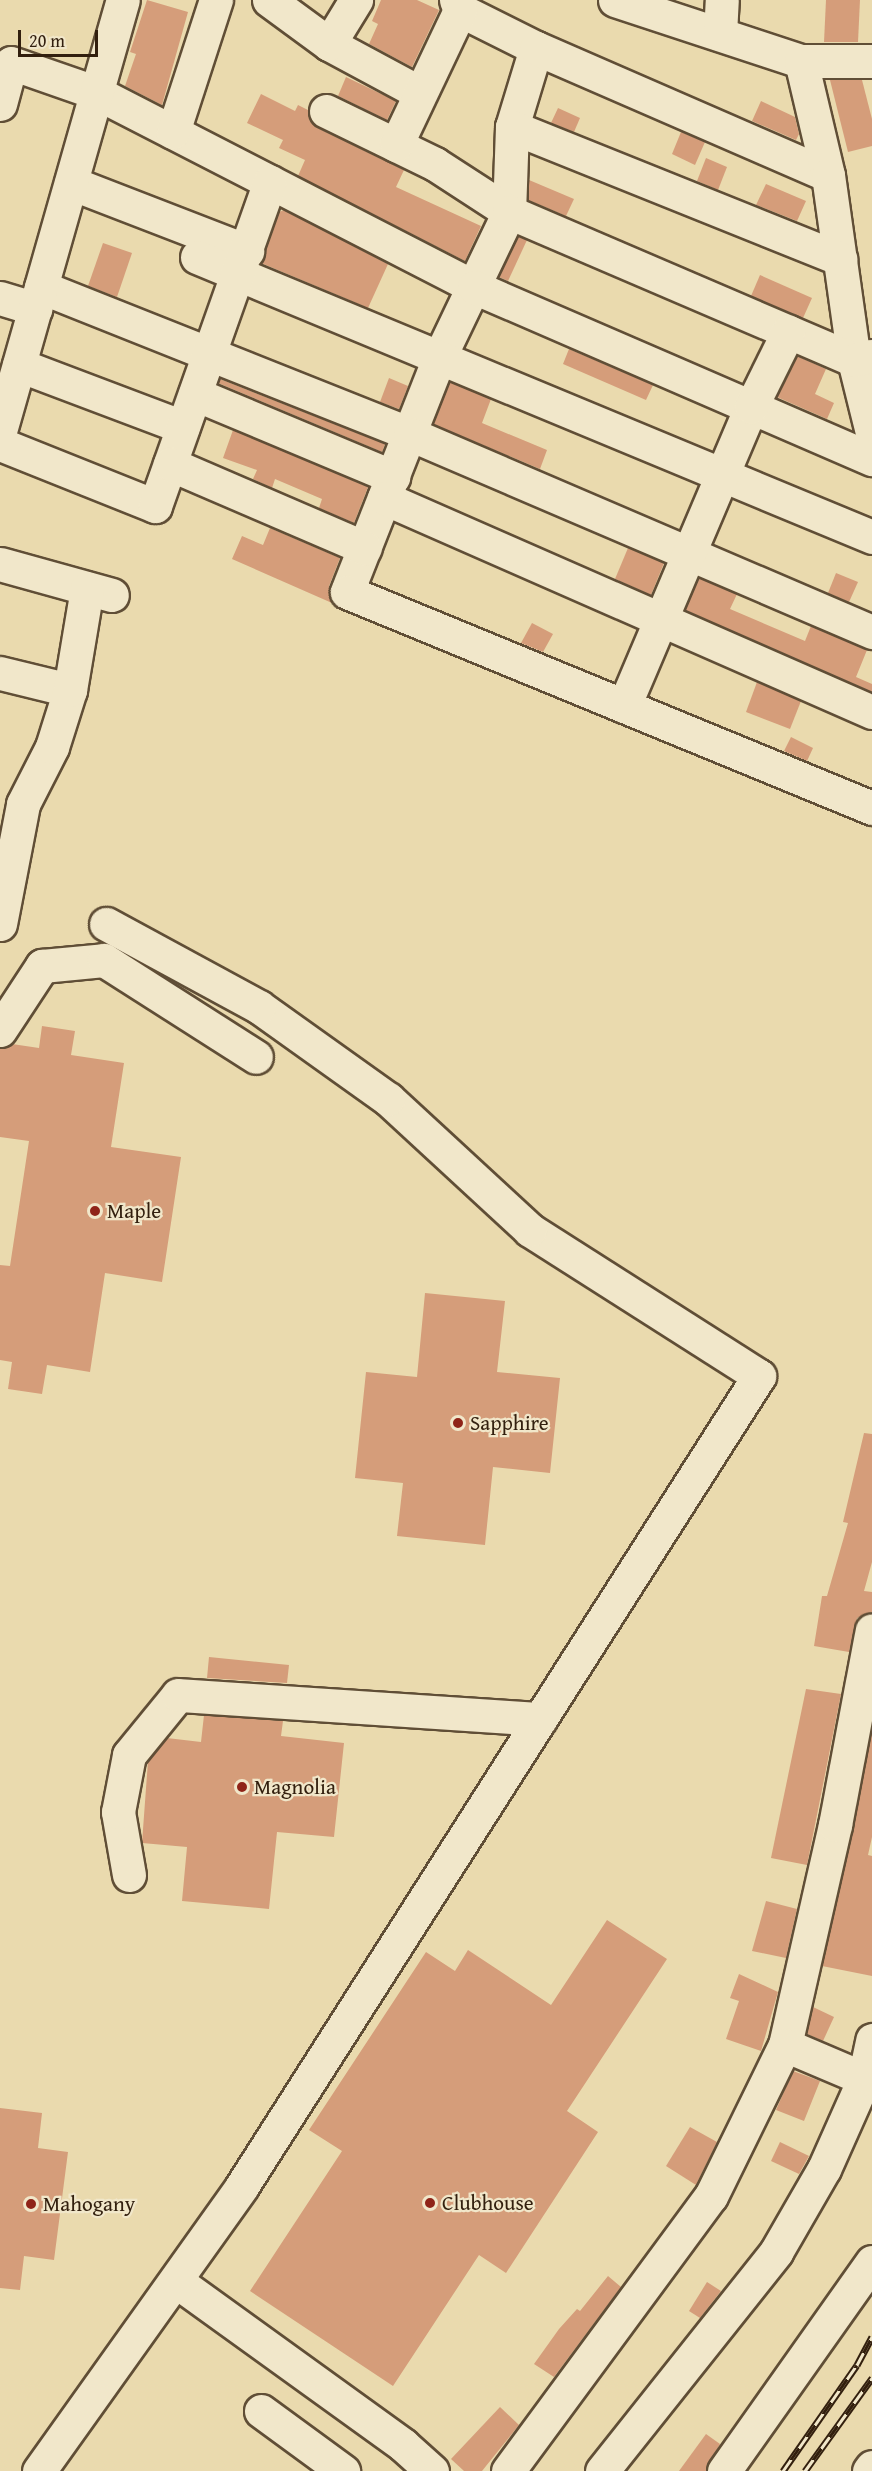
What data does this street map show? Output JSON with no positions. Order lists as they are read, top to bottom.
{
  "places": [
    "Maple",
    "Sapphire",
    "Magnolia",
    "Clubhouse",
    "Mahogany"
  ],
  "scale_bar": "20 m"
}
